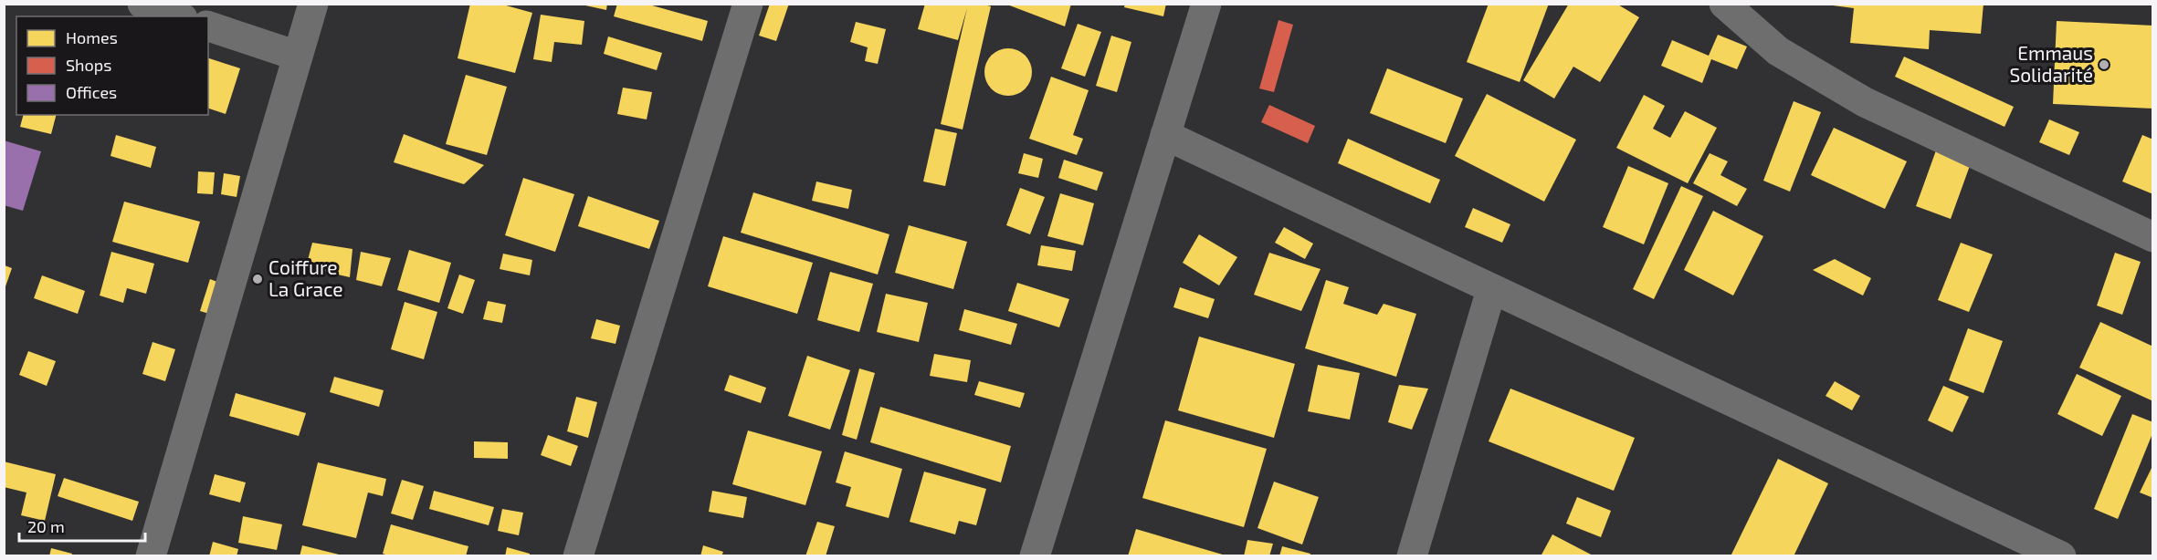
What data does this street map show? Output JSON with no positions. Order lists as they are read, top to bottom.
{
  "places": ["Emmaus Solidarité", "Coiffure La Grace"],
  "legend": ["Homes", "Shops", "Offices"],
  "scale_bar": "20 m"
}
